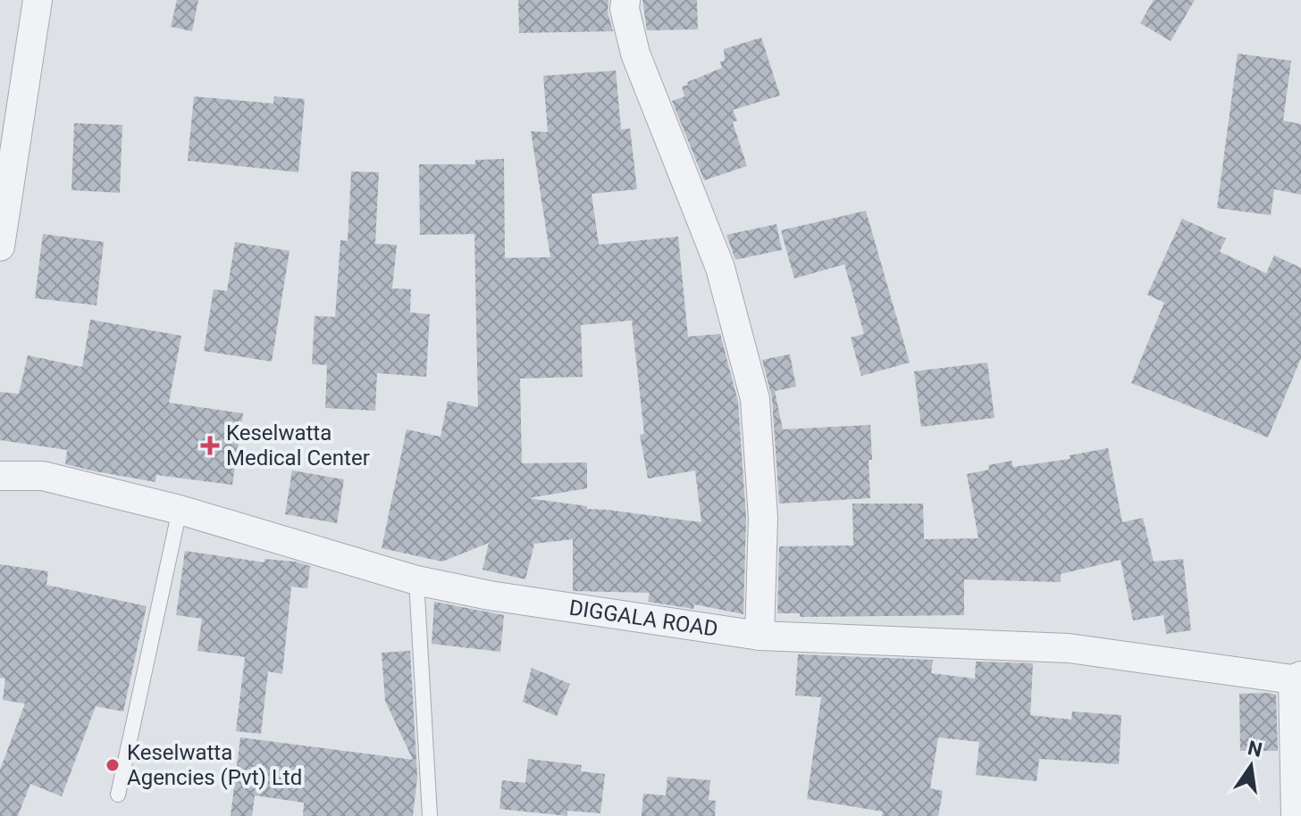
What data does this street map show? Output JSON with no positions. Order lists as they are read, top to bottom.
{
  "streets": {
    "street": ["DIGGALA ROAD"]
  },
  "places": {
    "health": ["Keselwatta Medical Center"],
    "other": ["Keselwatta Agencies (Pvt) Ltd"]
  },
  "north": "top"
}
